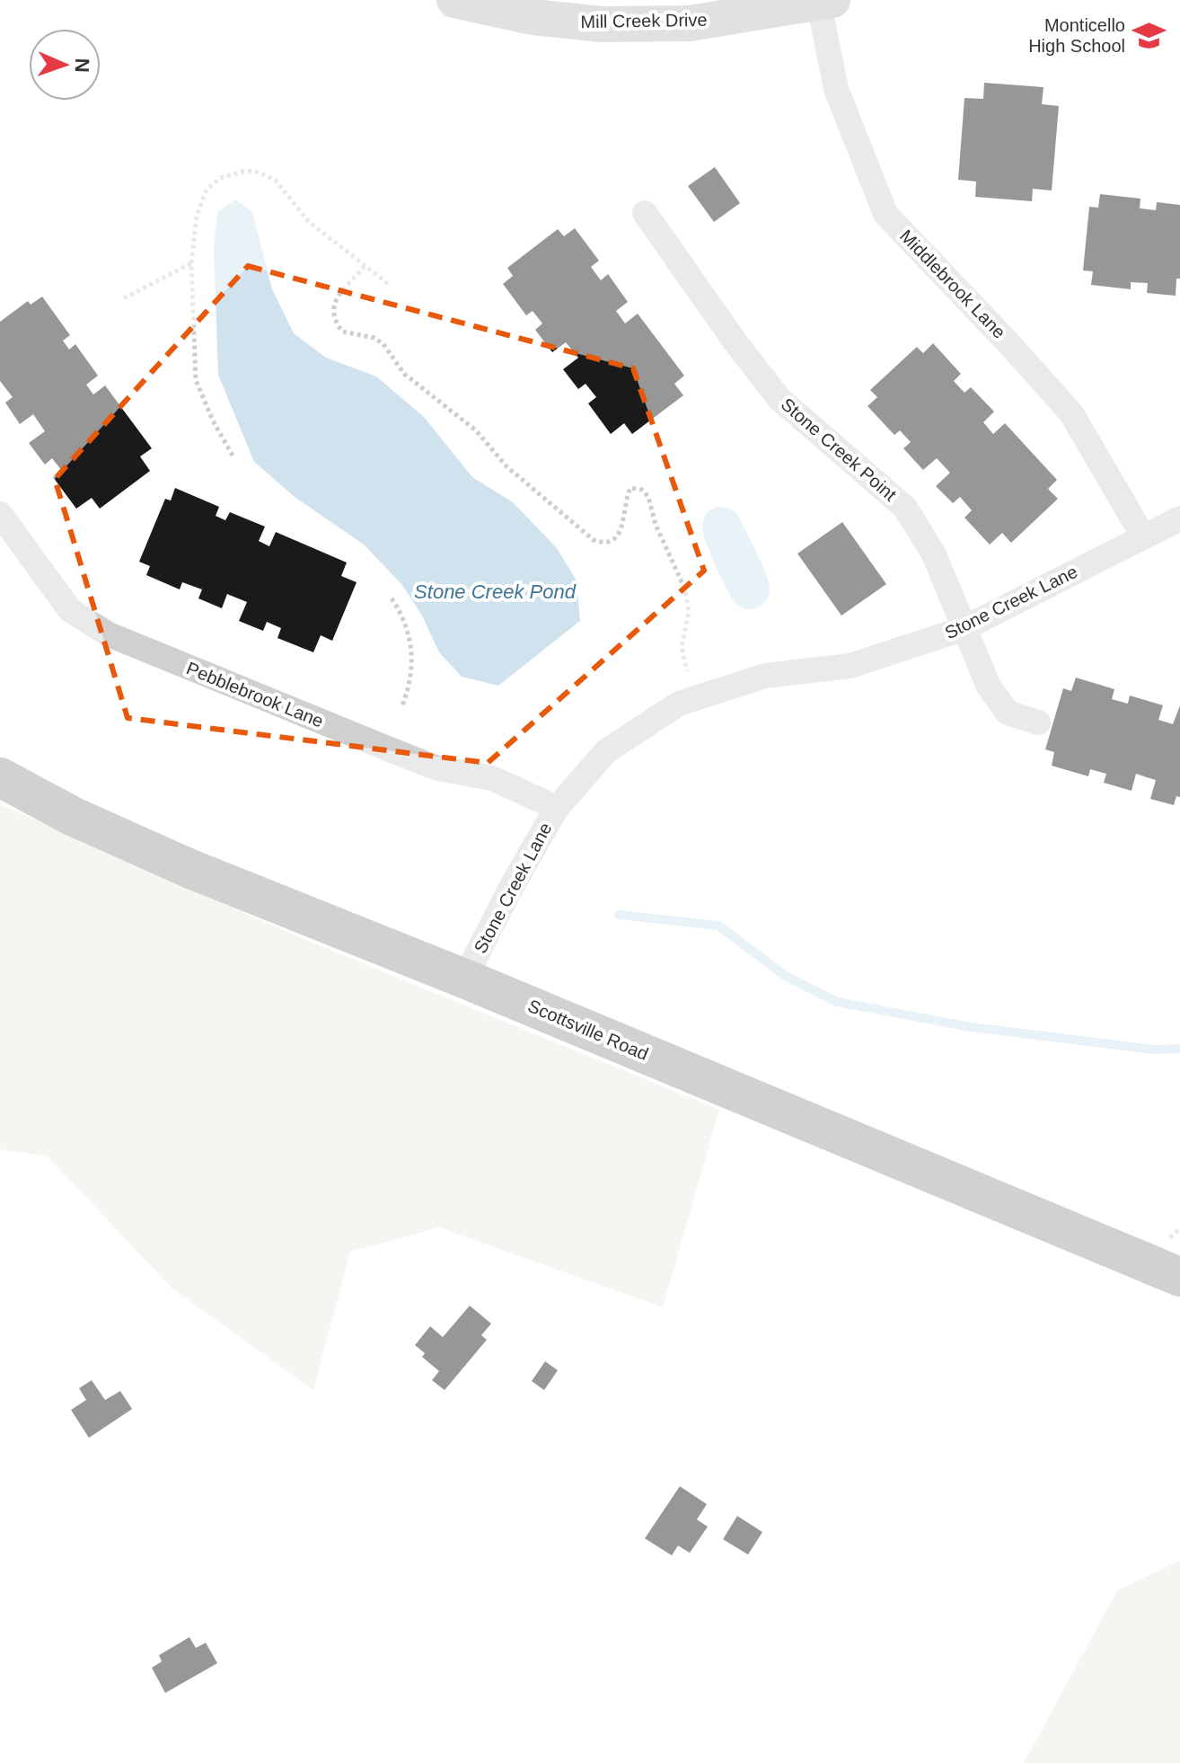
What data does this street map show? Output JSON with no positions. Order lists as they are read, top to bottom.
{
  "streets": {
    "highway": ["Scottsville Road"],
    "street": [
      "Mill Creek Drive",
      "Middlebrook Lane",
      "Stone Creek Point",
      "Stone Creek Lane",
      "Pebblebrook Lane"
    ]
  },
  "crossings": [
    ["Mill Creek Drive", "Middlebrook Lane"],
    ["Middlebrook Lane", "Stone Creek Lane"],
    ["Stone Creek Point", "Stone Creek Lane"],
    ["Stone Creek Lane", "Pebblebrook Lane"],
    ["Stone Creek Lane", "Scottsville Road"]
  ],
  "water": ["Stone Creek Pond"],
  "places": {
    "school or university": ["Monticello High School"]
  },
  "north": "right"
}
